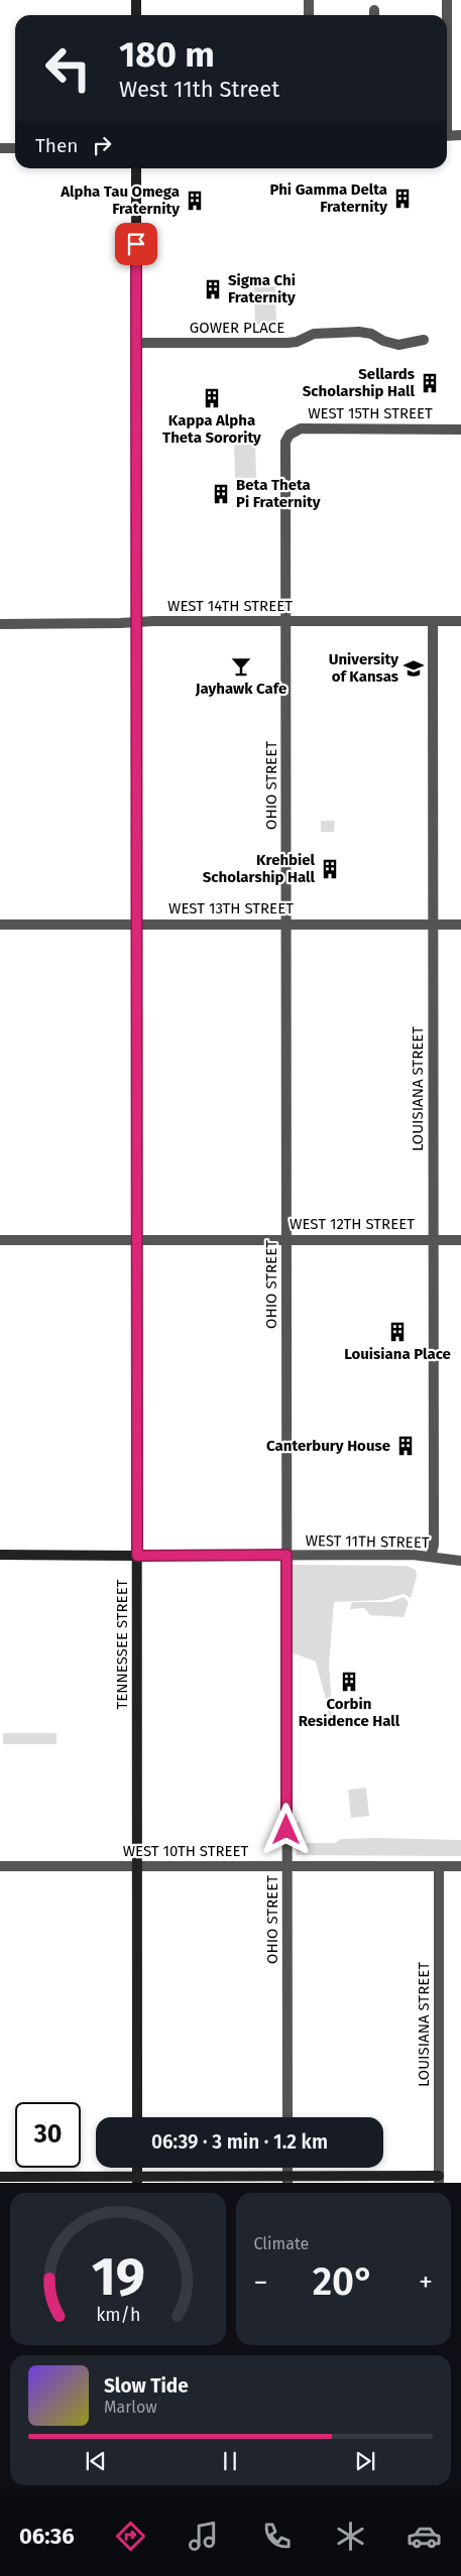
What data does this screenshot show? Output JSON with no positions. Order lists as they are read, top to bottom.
{
  "streets": {
    "main road": ["WEST 11TH STREET", "TENNESSEE STREET"],
    "street": [
      "GOWER PLACE",
      "WEST 15TH STREET",
      "WEST 14TH STREET",
      "OHIO STREET",
      "WEST 13TH STREET",
      "LOUISIANA STREET",
      "WEST 12TH STREET",
      "WEST 10TH STREET"
    ]
  },
  "crossings": [
    ["GOWER PLACE", "TENNESSEE STREET"],
    ["WEST 15TH STREET", "OHIO STREET"],
    ["WEST 14TH STREET", "OHIO STREET"],
    ["WEST 14TH STREET", "LOUISIANA STREET"],
    ["WEST 14TH STREET", "TENNESSEE STREET"],
    ["OHIO STREET", "WEST 13TH STREET"],
    ["OHIO STREET", "WEST 12TH STREET"],
    ["OHIO STREET", "WEST 11TH STREET"],
    ["OHIO STREET", "WEST 10TH STREET"],
    ["WEST 13TH STREET", "LOUISIANA STREET"],
    ["WEST 13TH STREET", "TENNESSEE STREET"],
    ["LOUISIANA STREET", "WEST 12TH STREET"],
    ["LOUISIANA STREET", "WEST 11TH STREET"],
    ["LOUISIANA STREET", "WEST 10TH STREET"],
    ["WEST 12TH STREET", "TENNESSEE STREET"],
    ["WEST 11TH STREET", "TENNESSEE STREET"],
    ["TENNESSEE STREET", "WEST 10TH STREET"]
  ],
  "places": {
    "building": [
      "Phi Gamma Delta Fraternity",
      "Alpha Tau Omega Fraternity",
      "Sigma Chi Fraternity",
      "Sellards Scholarship Hall",
      "Kappa Alpha Theta Sorority",
      "Beta Theta Pi Fraternity",
      "Krehbiel Scholarship Hall",
      "Louisiana Place",
      "Canterbury House",
      "Corbin Residence Hall"
    ],
    "bar": ["Jayhawk Cafe"],
    "school or university": ["University of Kansas"]
  },
  "page": {
    "turn": ["180 m", "West 11th Street"],
    "then": "Then",
    "limit": "30",
    "trip": "06:39 · 3 min · 1.2 km",
    "tile": "Climate",
    "heat": ["−", "20°", "+"],
    "song": ["Slow Tide", "Marlow"],
    "tabs": "06:36",
    "gauge": ["19", "km/h"]
  }
}
